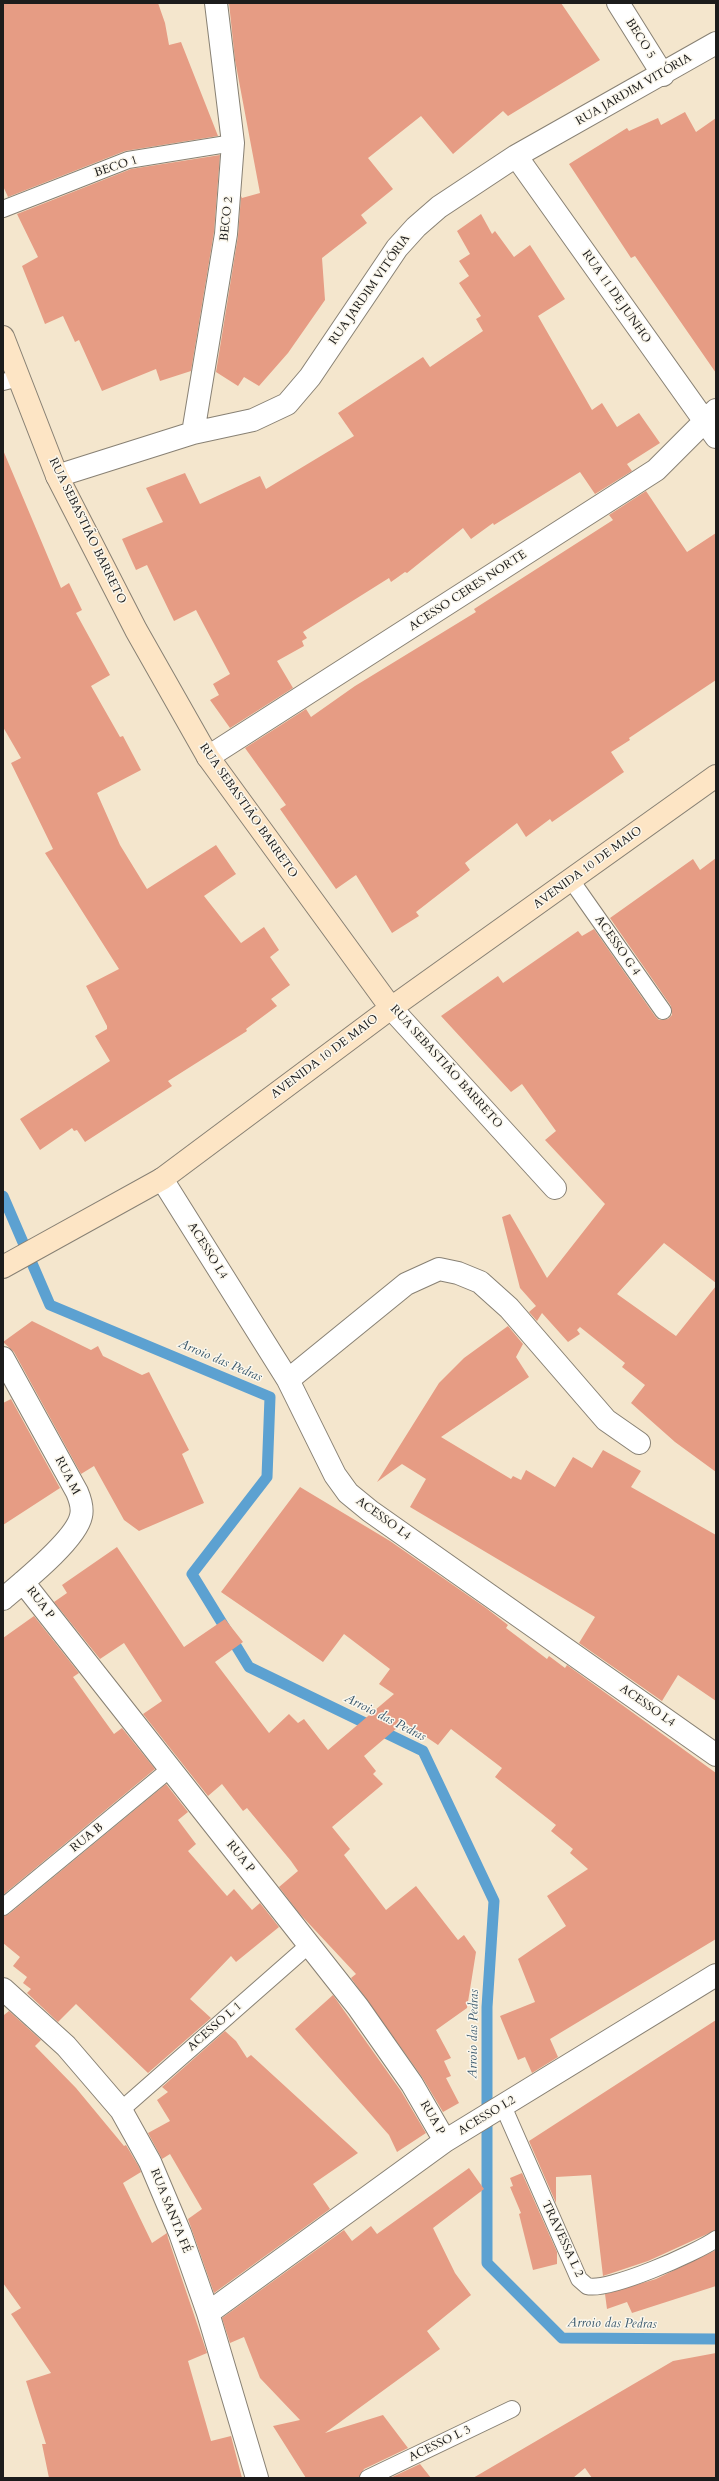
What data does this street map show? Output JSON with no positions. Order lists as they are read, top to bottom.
{
  "streets": {
    "street": [
      "BECO 5",
      "RUA JARDIM VITÓRIA",
      "BECO 2",
      "RUA 11 DE JUNHO",
      "RUA SEBASTIÃO BARRETO",
      "ACESSO CERES NORTE",
      "AVENIDA 10 DE MAIO",
      "ACESSO L4",
      "RUA M",
      "RUA P",
      "ACESSO L2",
      "RUA SANTA FÉ"
    ],
    "lane": [
      "BECO 1",
      "ACESSO G 4",
      "RUA B",
      "ACESSO L 1",
      "TRAVESSA L 2",
      "ACESSO L 3"
    ]
  },
  "crossings": [
    ["BECO 5", "RUA JARDIM VITÓRIA"],
    ["RUA JARDIM VITÓRIA", "BECO 2"],
    ["RUA JARDIM VITÓRIA", "RUA 11 DE JUNHO"],
    ["RUA JARDIM VITÓRIA", "RUA SEBASTIÃO BARRETO"],
    ["BECO 1", "BECO 2"],
    ["RUA 11 DE JUNHO", "ACESSO CERES NORTE"],
    ["RUA SEBASTIÃO BARRETO", "ACESSO CERES NORTE"],
    ["RUA SEBASTIÃO BARRETO", "AVENIDA 10 DE MAIO"],
    ["AVENIDA 10 DE MAIO", "ACESSO G 4"],
    ["AVENIDA 10 DE MAIO", "ACESSO L4"],
    ["RUA M", "RUA P"],
    ["RUA P", "RUA B"],
    ["RUA P", "ACESSO L 1"],
    ["RUA P", "ACESSO L2"],
    ["ACESSO L 1", "RUA SANTA FÉ"],
    ["ACESSO L2", "RUA SANTA FÉ"],
    ["ACESSO L2", "TRAVESSA L 2"]
  ],
  "water": ["Arroio das Pedras"]
}
